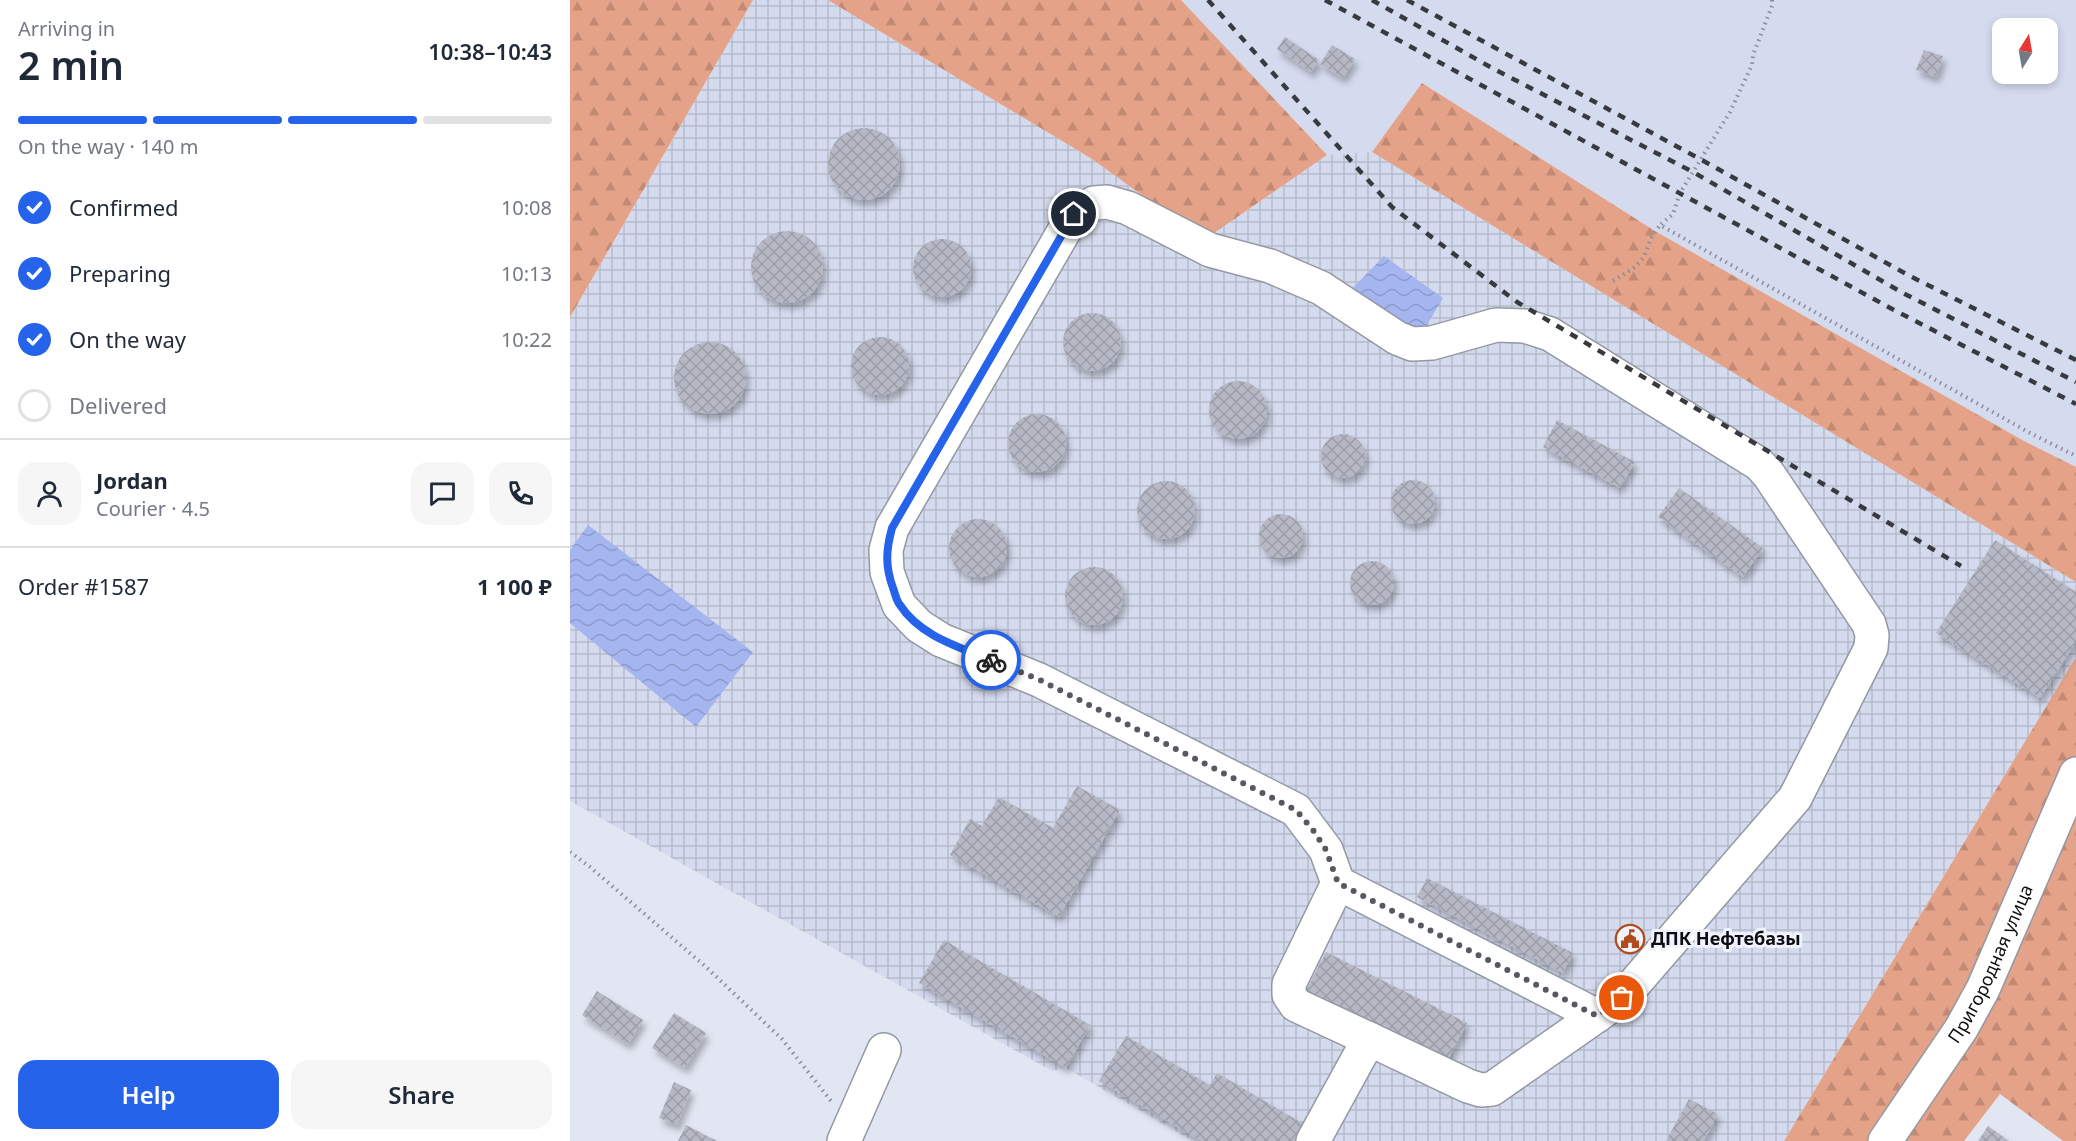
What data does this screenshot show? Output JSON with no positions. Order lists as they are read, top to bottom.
{
  "streets": {
    "street": ["Пригородная улица"]
  },
  "places": {
    "public building": ["ДПК Нефтебазы"]
  },
  "north": "top",
  "page": {
    "heading": ["2 min", "Arriving in", "10:38–10:43"],
    "panel": [
      "Jordan",
      "Courier · 4.5",
      "Order #1587",
      "1 100 ₽"
    ],
    "bar": "On the way · 140 m",
    "list": [
      ["Confirmed", "10:08"],
      ["Preparing", "10:13"],
      ["On the way", "10:22"],
      "Delivered"
    ],
    "buttons": ["Help", "Share"]
  }
}
